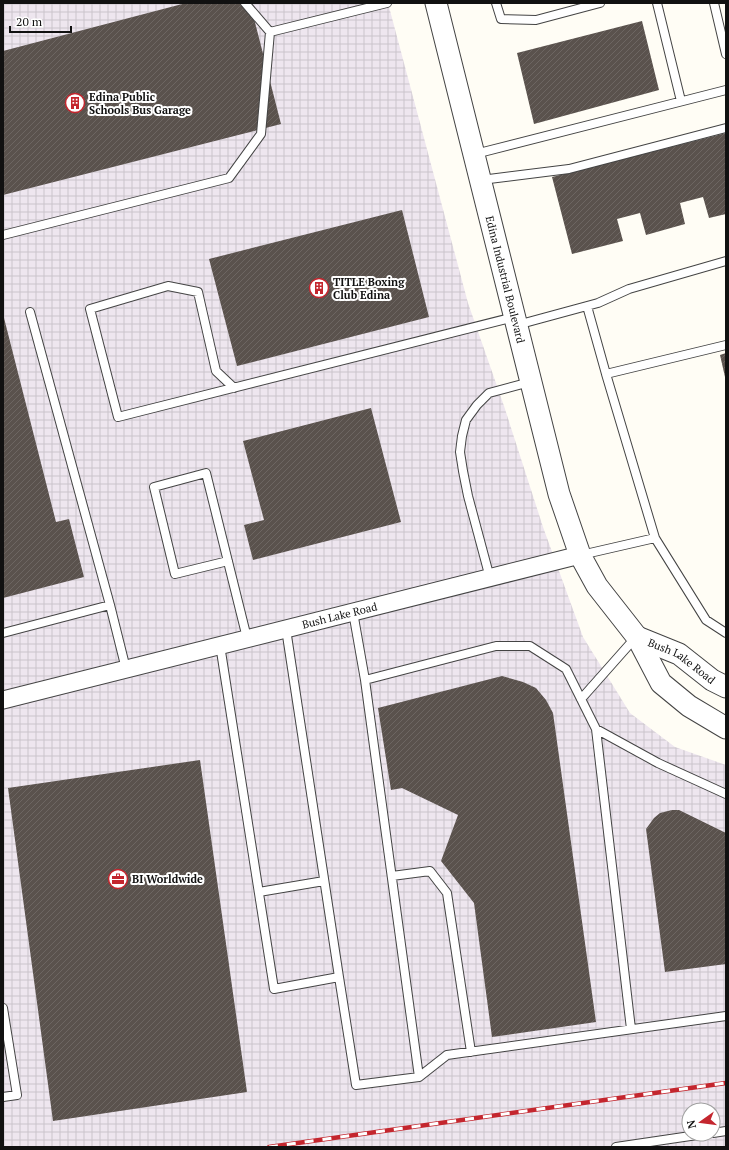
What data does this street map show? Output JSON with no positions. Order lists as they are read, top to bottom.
{
  "streets": {
    "street": ["Edina Industrial Boulevard", "Bush Lake Road"]
  },
  "crossings": [
    ["Edina Industrial Boulevard", "Bush Lake Road"]
  ],
  "places": {
    "building": ["Edina Public Schools Bus Garage", "TITLE Boxing Club Edina"],
    "office": ["BI Worldwide"]
  },
  "scale_bar": "20 m",
  "north": "left"
}
